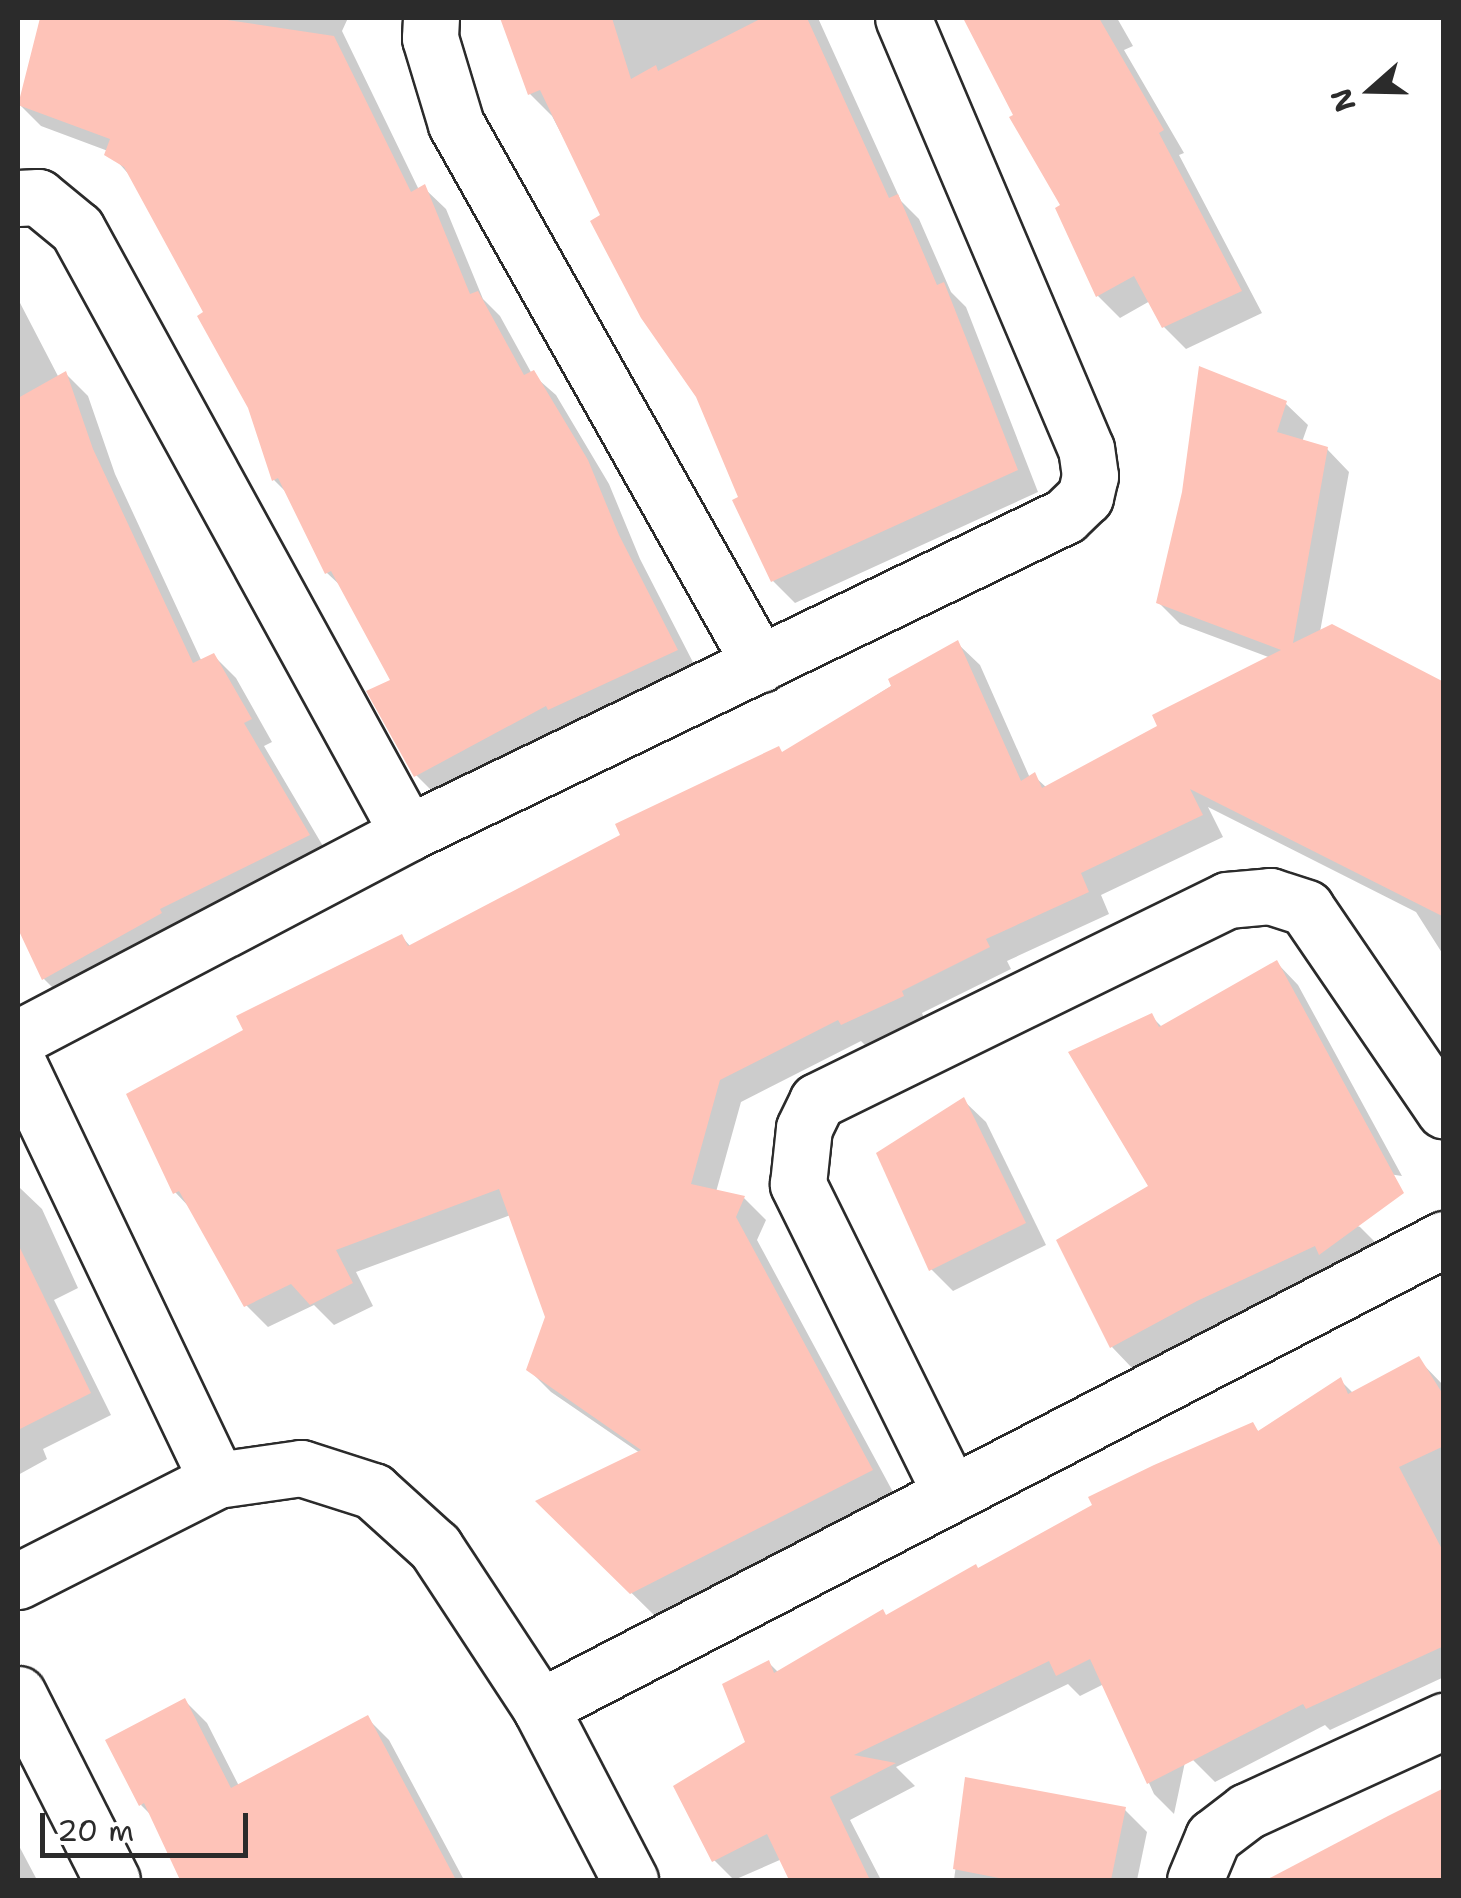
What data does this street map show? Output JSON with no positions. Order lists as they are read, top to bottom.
{
  "scale_bar": "20 m",
  "north": "left"
}
